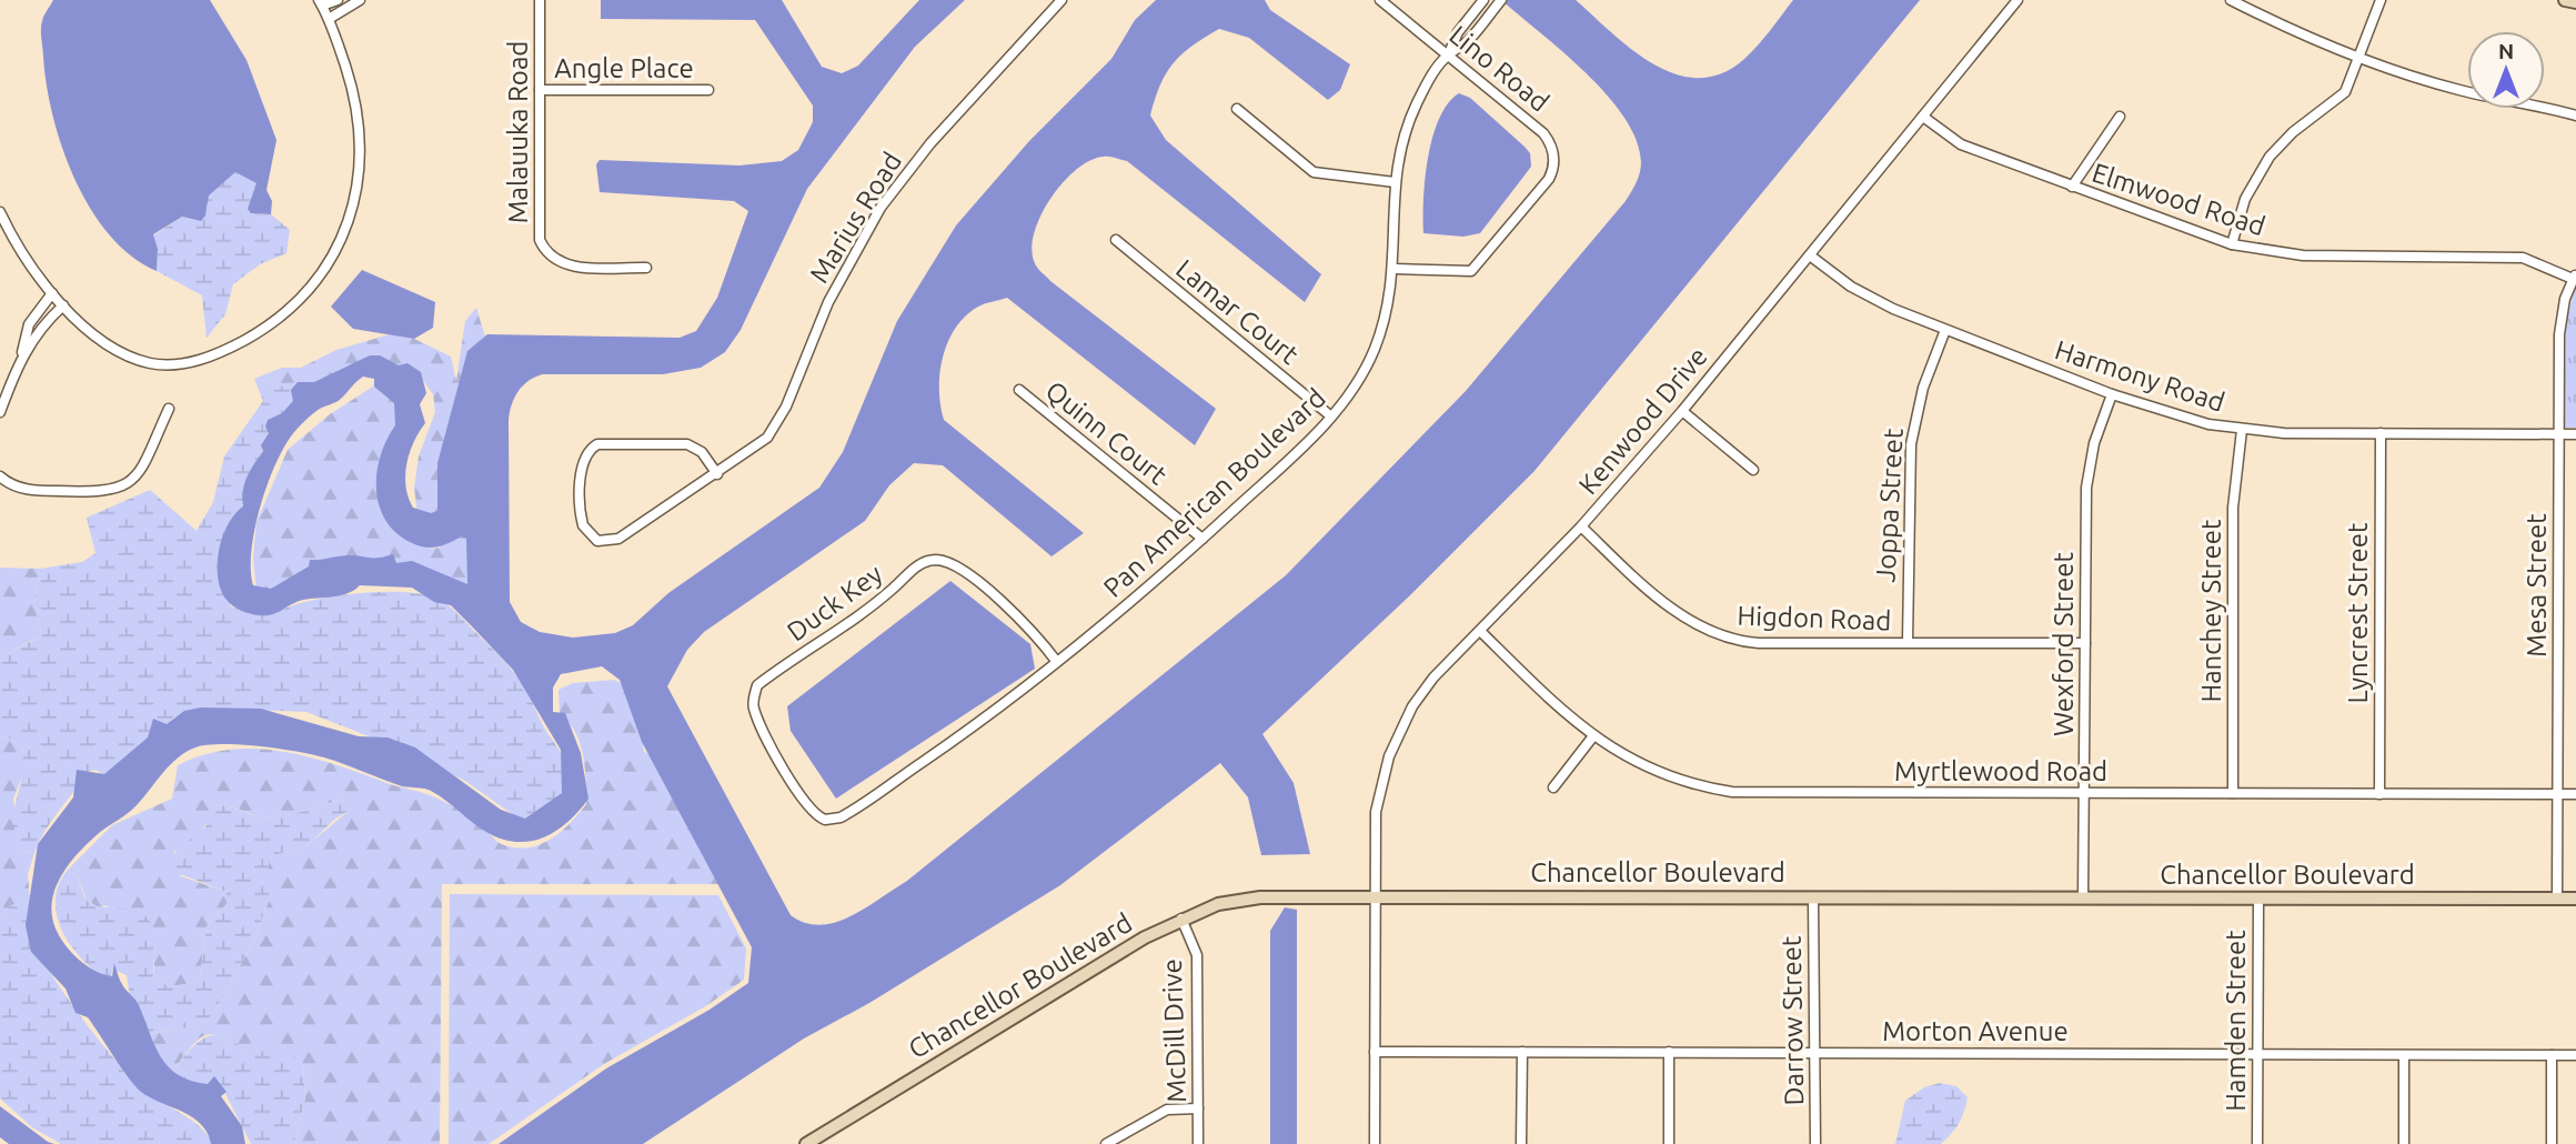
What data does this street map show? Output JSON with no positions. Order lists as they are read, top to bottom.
{
  "streets": {
    "street": [
      "Angle Place",
      "Lino Road",
      "Malauuka Road",
      "Elmwood Road",
      "Marius Road",
      "Lamar Court",
      "Harmony Road",
      "Kenwood Drive",
      "Quinn Court",
      "Pan American Boulevard",
      "Joppa Street",
      "Mesa Street",
      "Duck Key",
      "Hanchey Street",
      "Lyncrest Street",
      "Higdon Road",
      "Wexford Street",
      "Myrtlewood Road",
      "Chancellor Boulevard",
      "Darrow Street",
      "Hamden Street",
      "McDill Drive",
      "Morton Avenue"
    ]
  },
  "crossings": [
    ["Angle Place", "Malauuka Road"],
    ["Lino Road", "Pan American Boulevard"],
    ["Elmwood Road", "Kenwood Drive"],
    ["Elmwood Road", "Mesa Street"],
    ["Lamar Court", "Pan American Boulevard"],
    ["Harmony Road", "Kenwood Drive"],
    ["Harmony Road", "Joppa Street"],
    ["Harmony Road", "Mesa Street"],
    ["Harmony Road", "Hanchey Street"],
    ["Harmony Road", "Lyncrest Street"],
    ["Harmony Road", "Wexford Street"],
    ["Kenwood Drive", "Higdon Road"],
    ["Kenwood Drive", "Myrtlewood Road"],
    ["Kenwood Drive", "Chancellor Boulevard"],
    ["Kenwood Drive", "Morton Avenue"],
    ["Quinn Court", "Pan American Boulevard"],
    ["Pan American Boulevard", "Duck Key"],
    ["Joppa Street", "Higdon Road"],
    ["Mesa Street", "Myrtlewood Road"],
    ["Mesa Street", "Chancellor Boulevard"],
    ["Hanchey Street", "Myrtlewood Road"],
    ["Lyncrest Street", "Myrtlewood Road"],
    ["Higdon Road", "Wexford Street"],
    ["Wexford Street", "Myrtlewood Road"],
    ["Wexford Street", "Chancellor Boulevard"],
    ["Chancellor Boulevard", "Darrow Street"],
    ["Chancellor Boulevard", "Hamden Street"],
    ["Chancellor Boulevard", "McDill Drive"],
    ["Darrow Street", "Morton Avenue"],
    ["Hamden Street", "Morton Avenue"]
  ],
  "north": "top"
}
